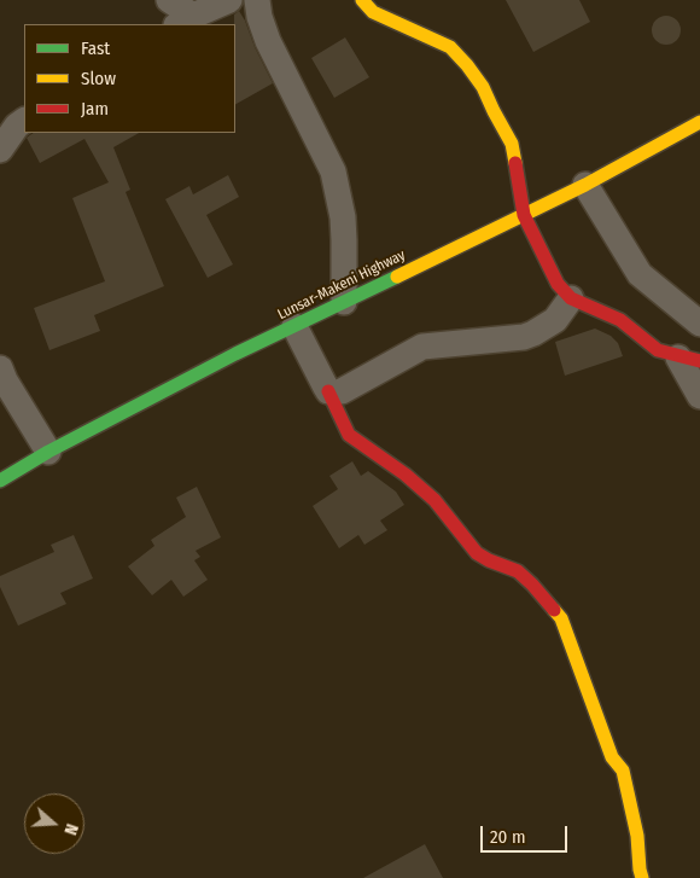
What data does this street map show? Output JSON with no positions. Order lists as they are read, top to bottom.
{
  "streets": {
    "street": ["Lunsar-Makeni Highway"]
  },
  "legend": ["Fast", "Slow", "Jam"],
  "scale_bar": "20 m",
  "north": "right"
}
